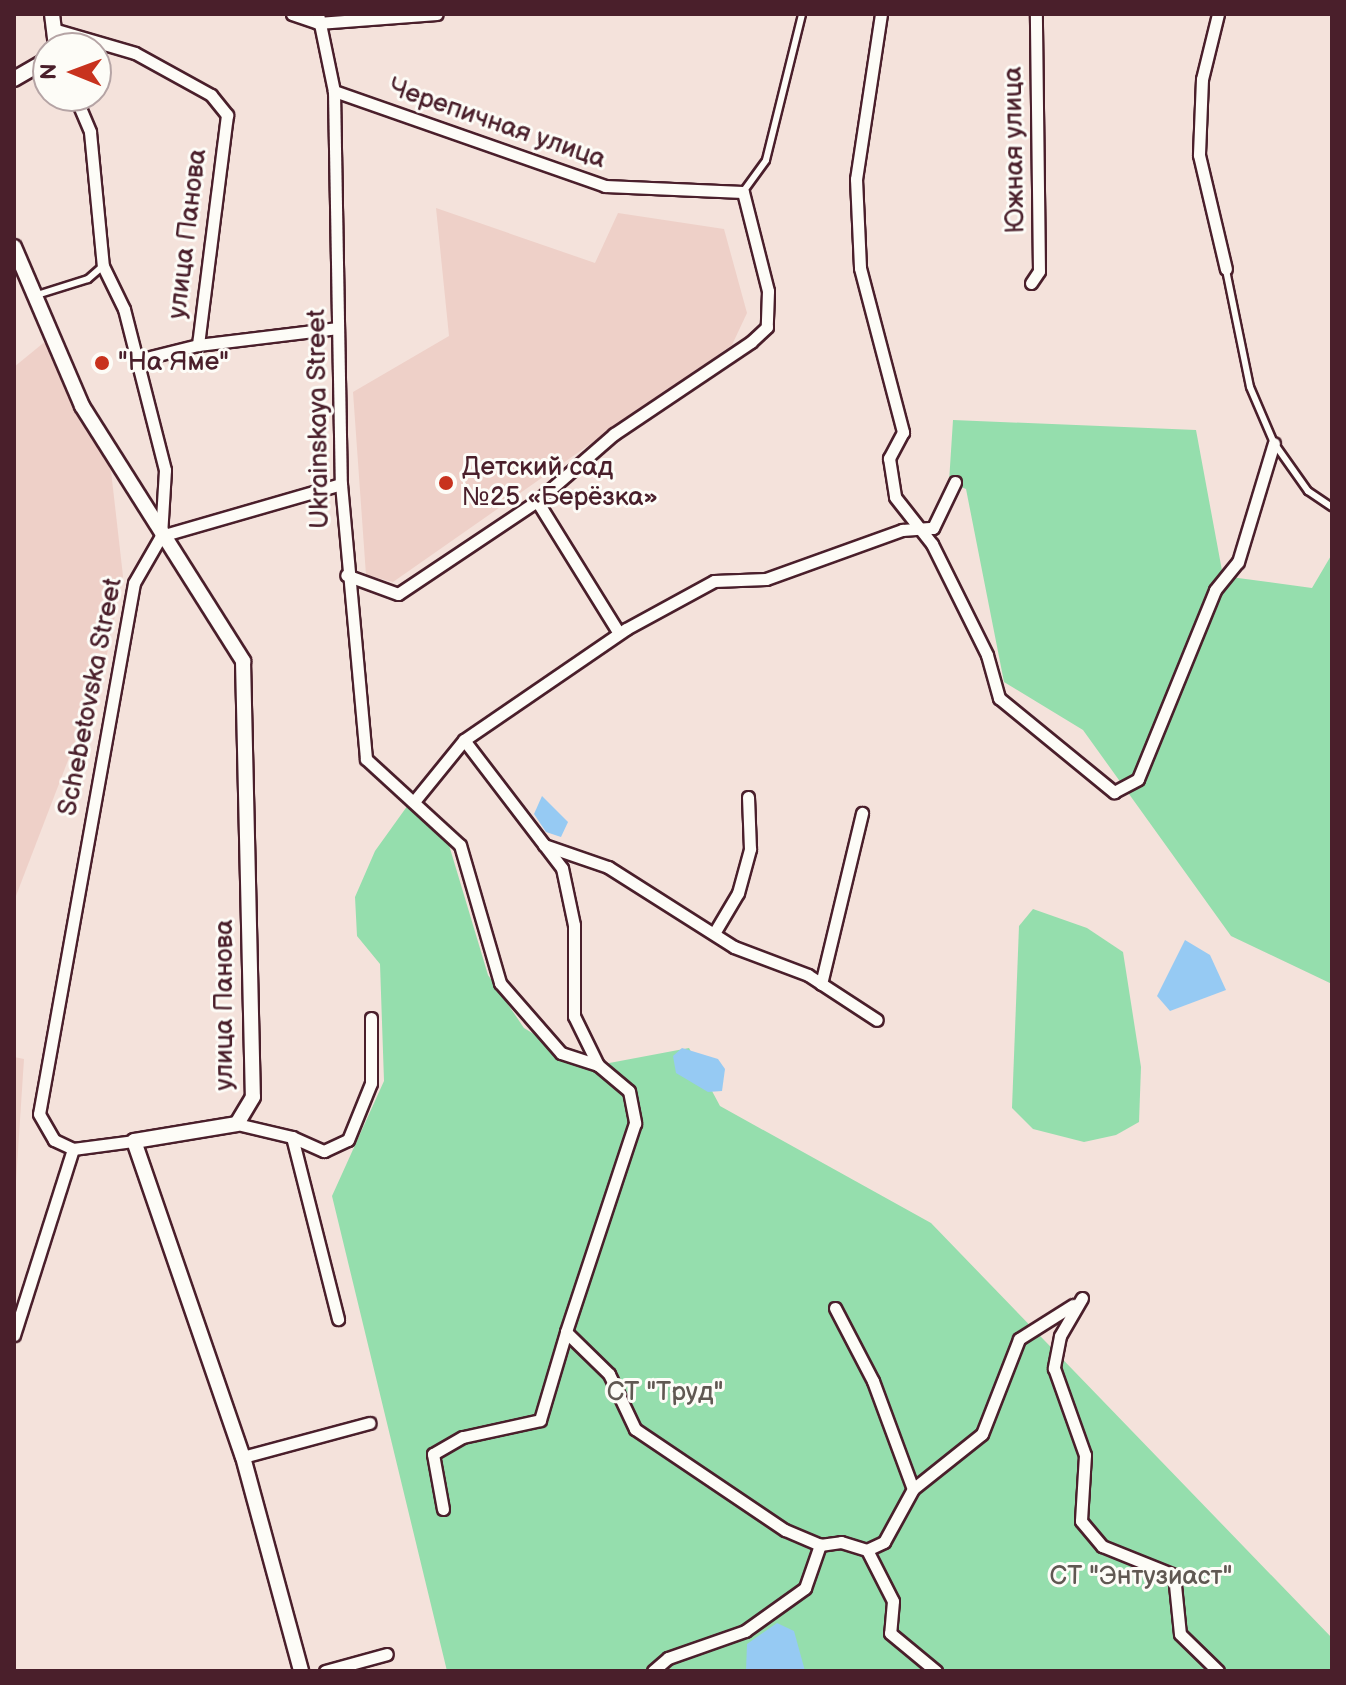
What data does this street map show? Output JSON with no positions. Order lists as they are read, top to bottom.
{
  "streets": {
    "street": [
      "Черепичная улица",
      "Южная улица",
      "улица Панова",
      "Ukrainskaya Street",
      "Schebetovska Street"
    ]
  },
  "crossings": [
    ["Черепичная улица", "Ukrainskaya Street"],
    ["улица Панова", "Schebetovska Street"]
  ],
  "parks": ["СТ \"Труд\"", "СТ \"Энтузиаст\""],
  "places": ["\"На Яме\"", "Детский сад №25 «Берёзка»"],
  "north": "left"
}
